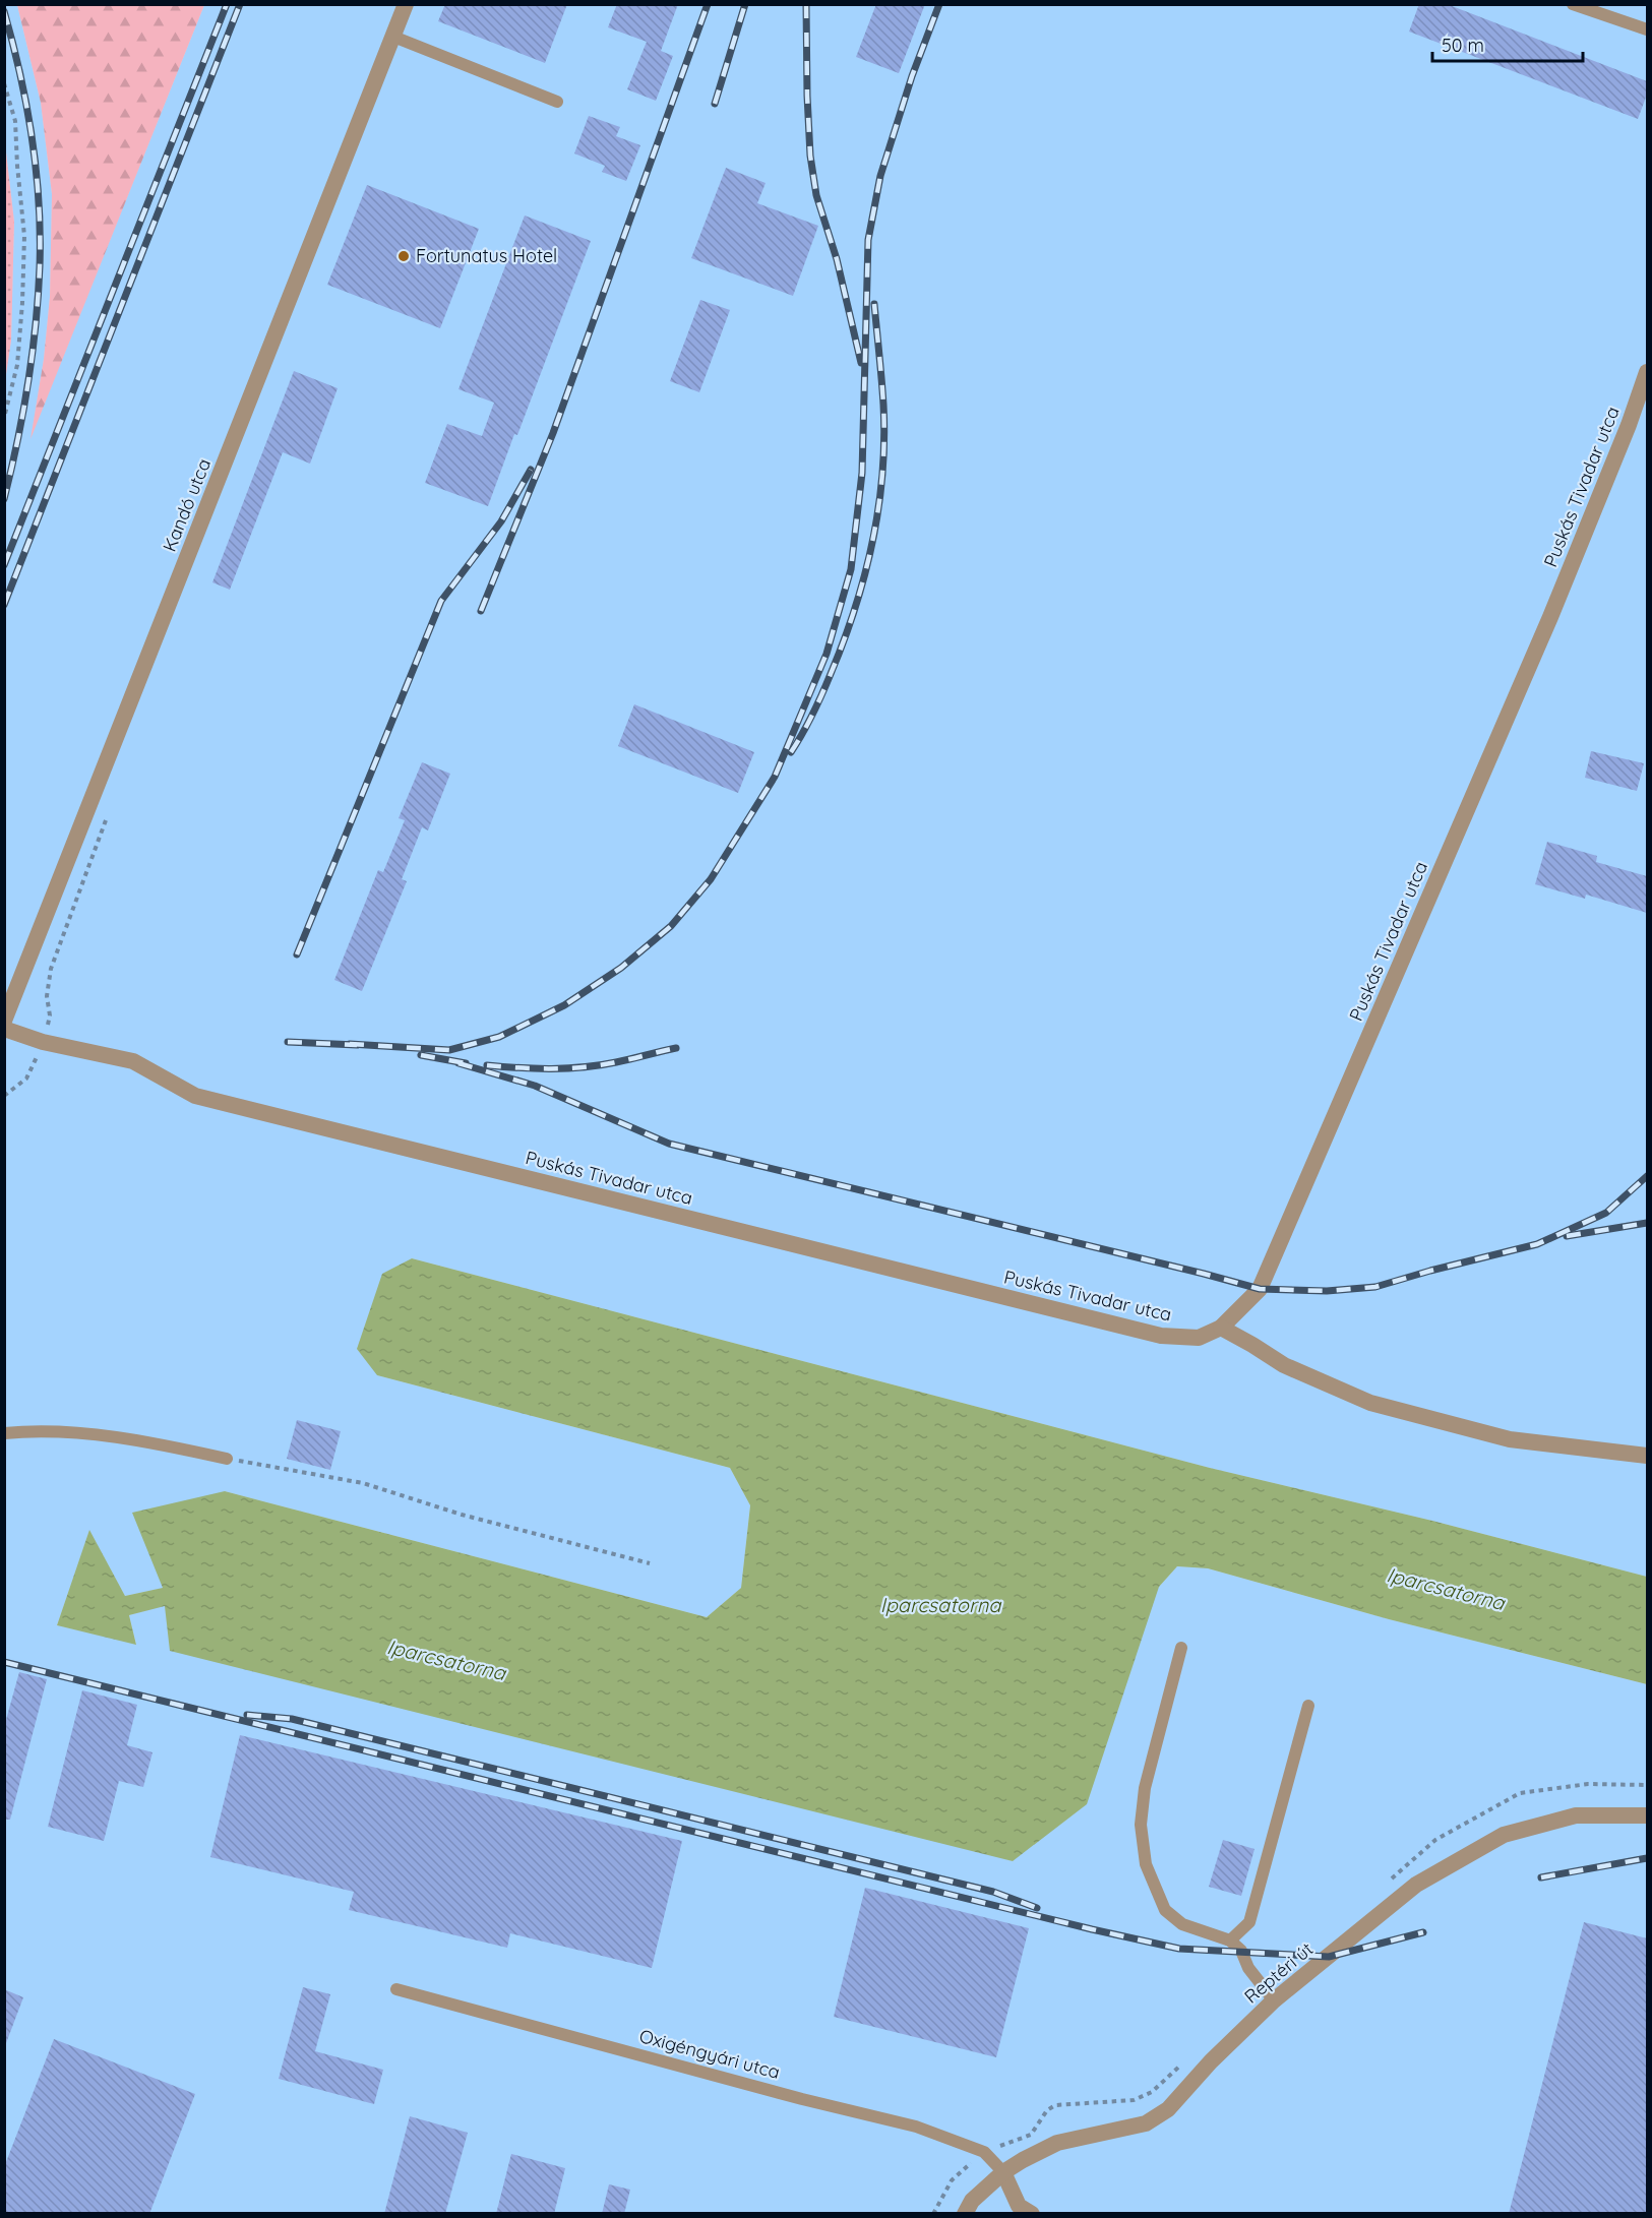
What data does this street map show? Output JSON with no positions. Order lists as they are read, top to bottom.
{
  "streets": {
    "street": ["Puskás Tivadar utca", "Kandó utca", "Reptéri út"],
    "lane": ["Oxigéngyári utca"]
  },
  "crossings": [
    ["Reptéri út", "Oxigéngyári utca"]
  ],
  "water": ["Iparcsatorna"],
  "places": ["Fortunatus Hotel"],
  "scale_bar": "50 m"
}
